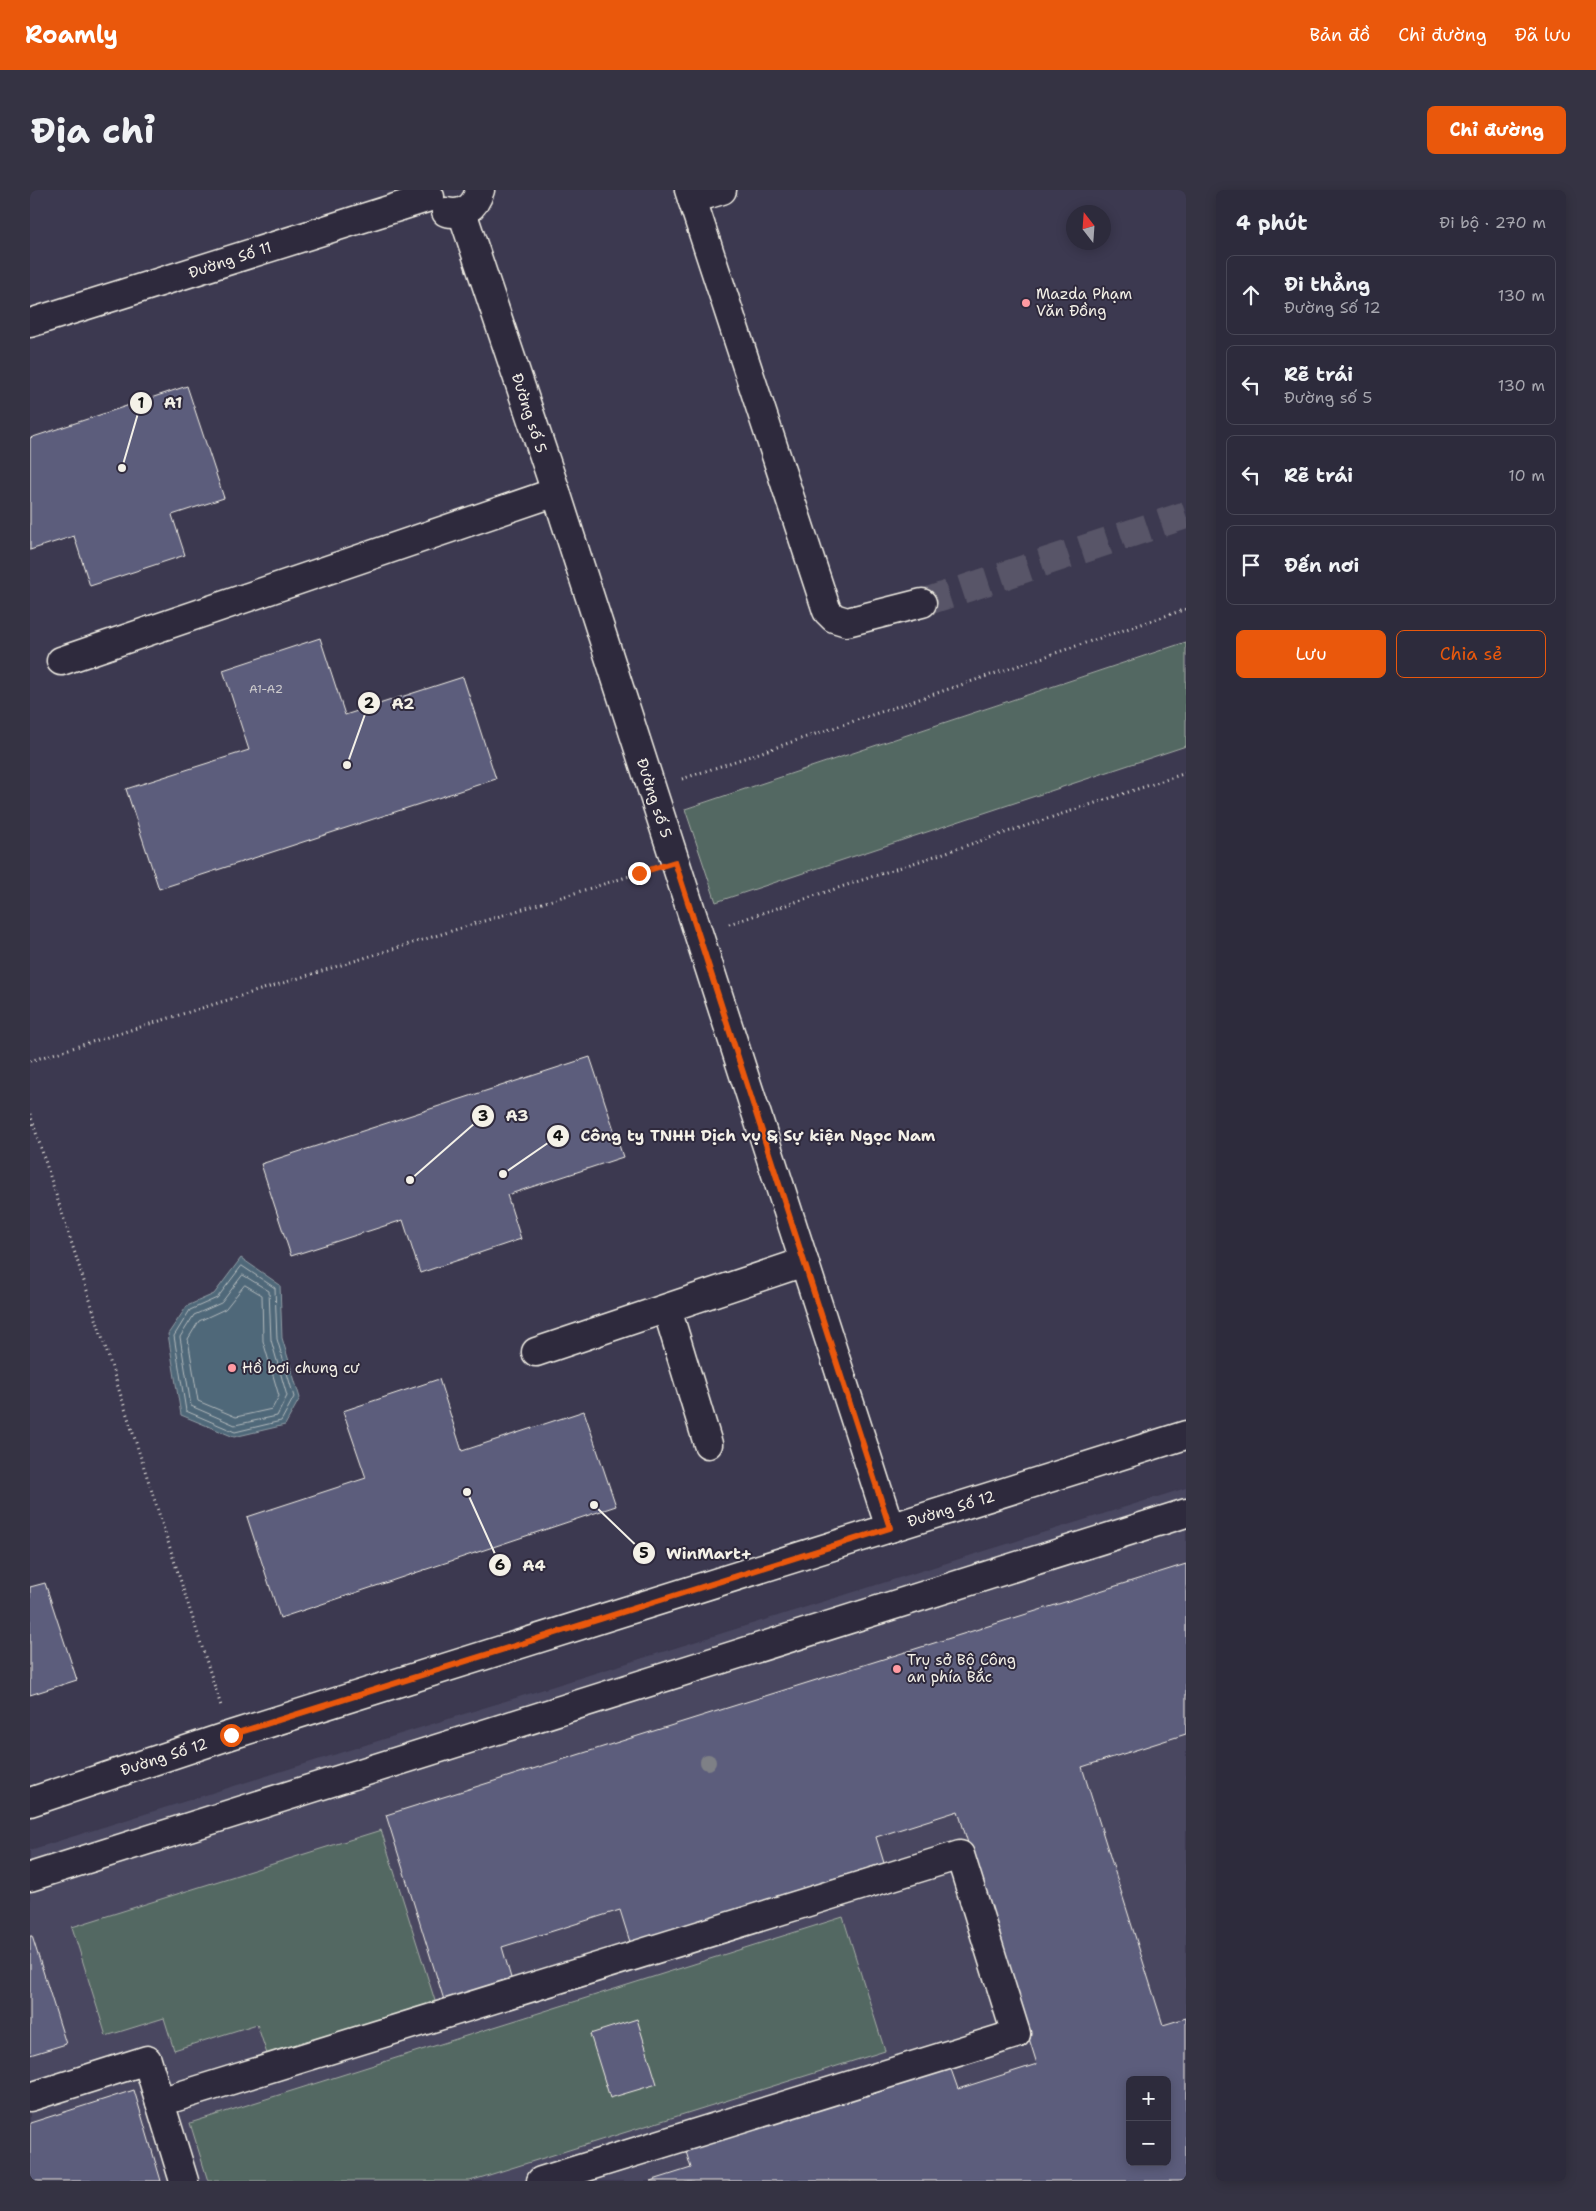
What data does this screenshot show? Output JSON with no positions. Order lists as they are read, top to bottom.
{
  "streets": {
    "street": ["Đường Số 11", "Đường số 5", "Đường Số 12"]
  },
  "crossings": [
    ["Đường số 5", "Đường Số 12"]
  ],
  "places": [
    "Mazda Phạm Văn Đồng",
    "A1",
    "A2",
    "Công ty TNHH Dịch vụ & Sự kiện Ngọc Nam",
    "A3",
    "Hồ bơi chung cư",
    "A4",
    "WinMart+",
    "Trụ sở Bộ Công an phía Bắc"
  ],
  "house_numbers": ["A1-A2"],
  "north": "top",
  "page": {
    "header": "Roamly",
    "nav": ["Bản đồ", "Chỉ đường", "Đã lưu"],
    "buttons": [
      "Chỉ đường",
      ["Lưu", "Chia sẻ"]
    ],
    "title": "Địa chỉ",
    "heading": ["4 phút", "Đi bộ · 270 m"],
    "list": [
      ["Đi thẳng", "Đường Số 12", "130 m"],
      ["Rẽ trái", "Đường số 5", "130 m"],
      ["Rẽ trái", "10 m"],
      "Đến nơi"
    ],
    "map_buttons": ["+", "−"]
  }
}
